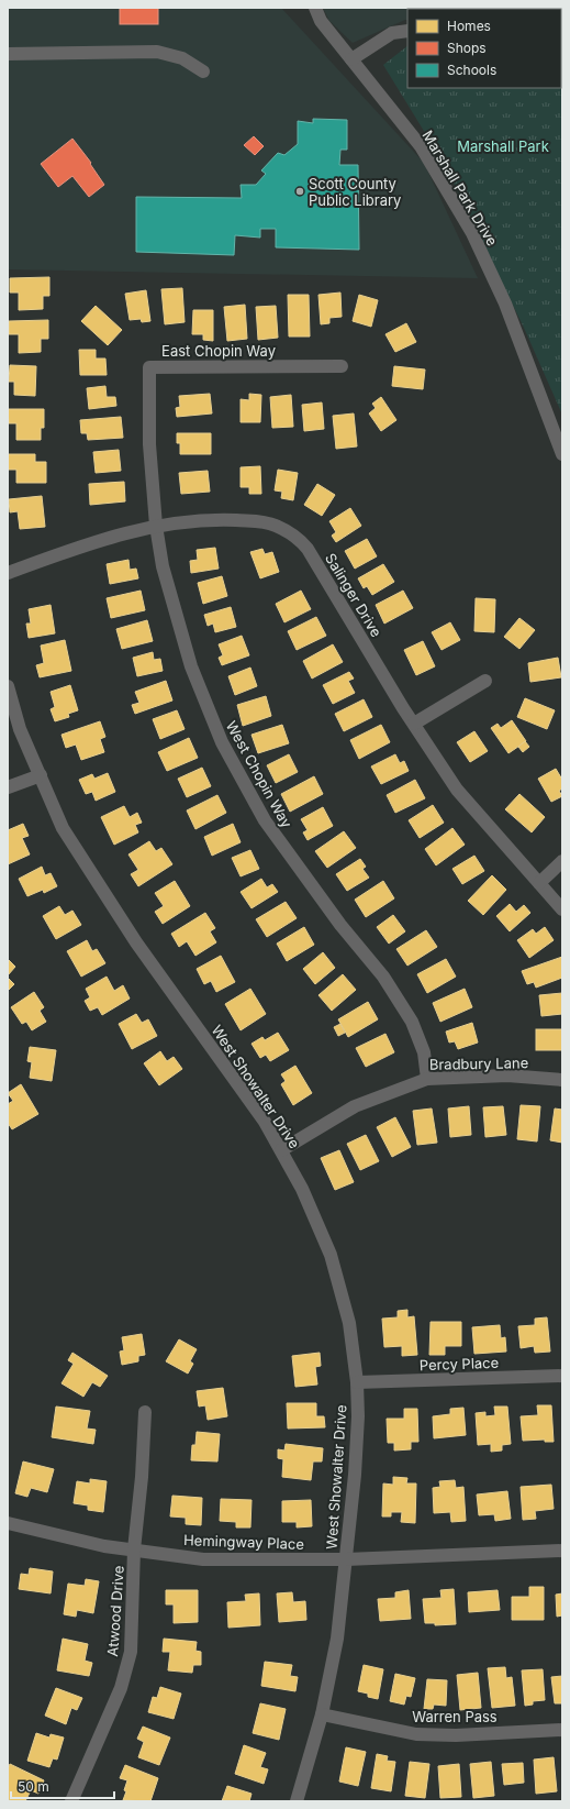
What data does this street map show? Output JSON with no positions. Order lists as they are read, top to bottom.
{
  "streets": {
    "street": [
      "Marshall Park Drive",
      "East Chopin Way",
      "Salinger Drive",
      "West Chopin Way",
      "Bradbury Lane",
      "West Showalter Drive",
      "Percy Place",
      "Hemingway Place",
      "Atwood Drive",
      "Warren Pass"
    ]
  },
  "crossings": [
    ["East Chopin Way", "Salinger Drive"],
    ["East Chopin Way", "West Chopin Way"],
    ["Salinger Drive", "West Chopin Way"],
    ["West Chopin Way", "Bradbury Lane"],
    ["Bradbury Lane", "West Showalter Drive"],
    ["West Showalter Drive", "Percy Place"],
    ["West Showalter Drive", "Hemingway Place"],
    ["West Showalter Drive", "Warren Pass"],
    ["Hemingway Place", "Atwood Drive"]
  ],
  "parks": ["Marshall Park"],
  "places": ["Scott County Public Library"],
  "legend": ["Homes", "Shops", "Schools"],
  "scale_bar": "50 m"
}
